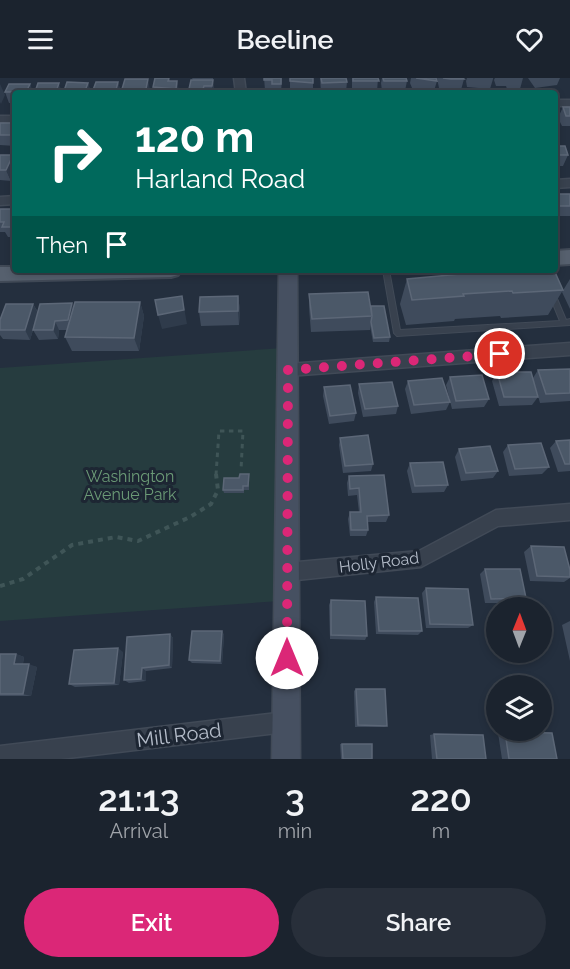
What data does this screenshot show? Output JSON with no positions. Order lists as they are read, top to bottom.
{
  "streets": {
    "street": ["Holly Road", "Mill Road"]
  },
  "parks": ["Washington Avenue Park"],
  "north": "top",
  "page": {
    "header": "Beeline",
    "turn": ["120 m", "Harland Road"],
    "then": "Then",
    "eta": [
      "21:13",
      "Arrival",
      "3",
      "min",
      "220",
      "m"
    ],
    "buttons": ["Exit", "Share"]
  }
}
